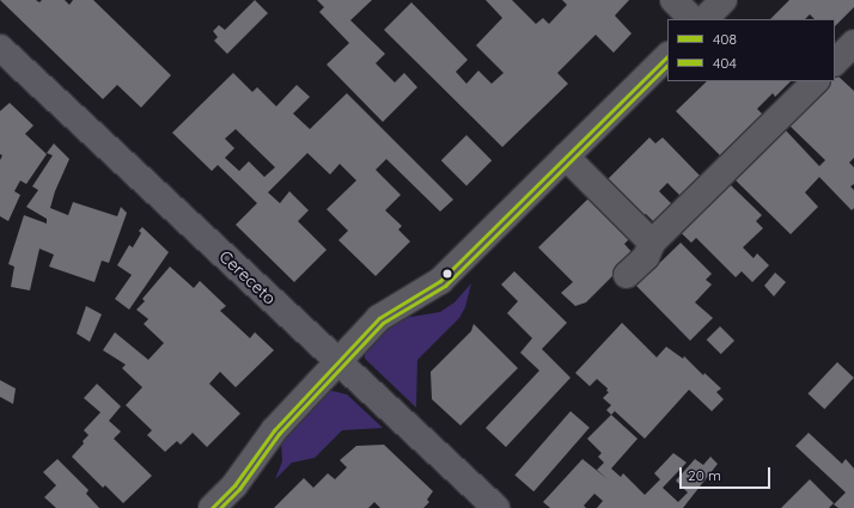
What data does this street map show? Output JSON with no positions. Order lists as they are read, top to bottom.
{
  "streets": {
    "main road": ["Cereceto"]
  },
  "lines": ["transit line 408", "transit line 404"],
  "legend": ["408", "404"],
  "scale_bar": "20 m"
}
